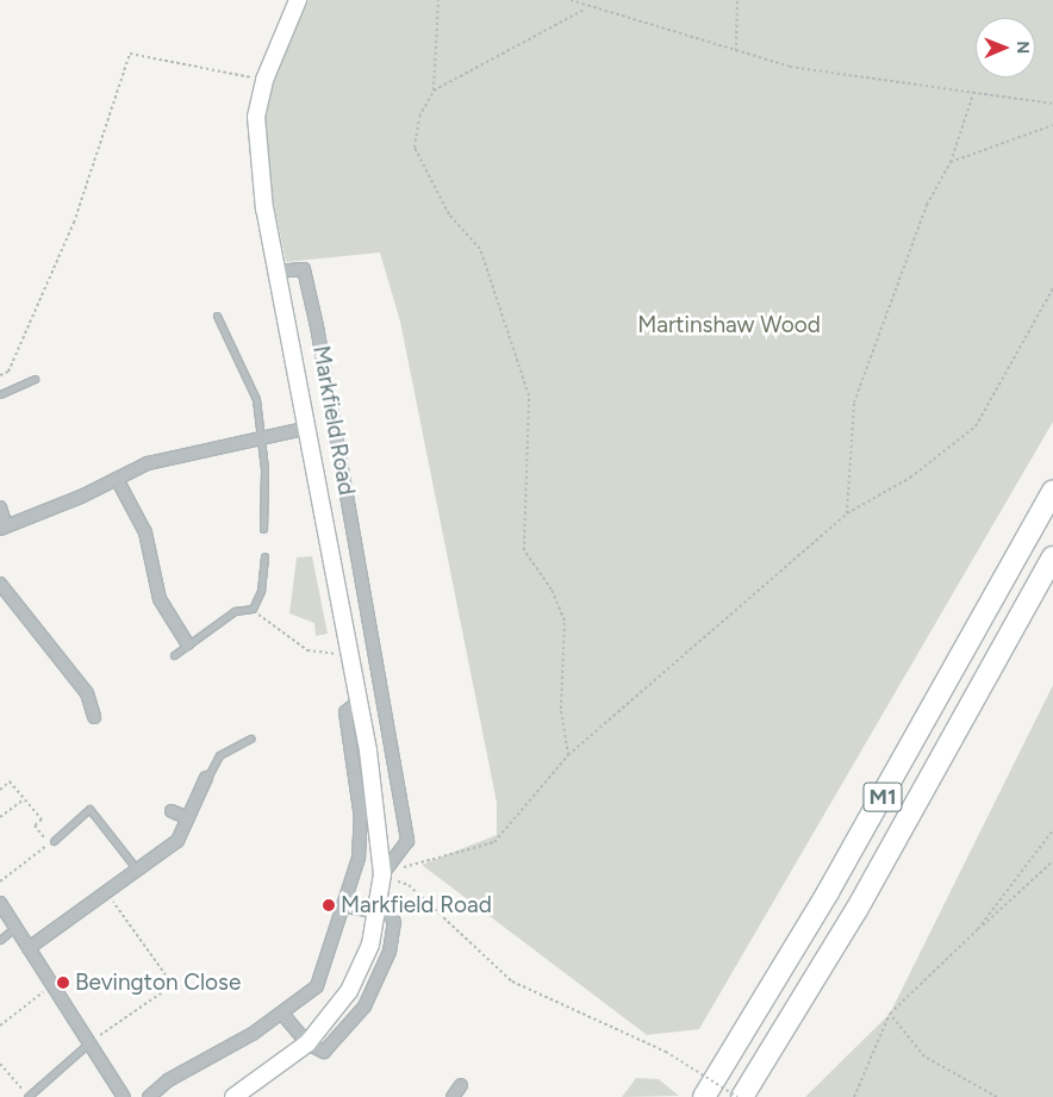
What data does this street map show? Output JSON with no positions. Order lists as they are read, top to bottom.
{
  "streets": {
    "highway": ["M1"],
    "street": ["Markfield Road"]
  },
  "parks": ["Martinshaw Wood"],
  "places": ["Markfield Road", "Bevington Close"],
  "north": "right"
}
